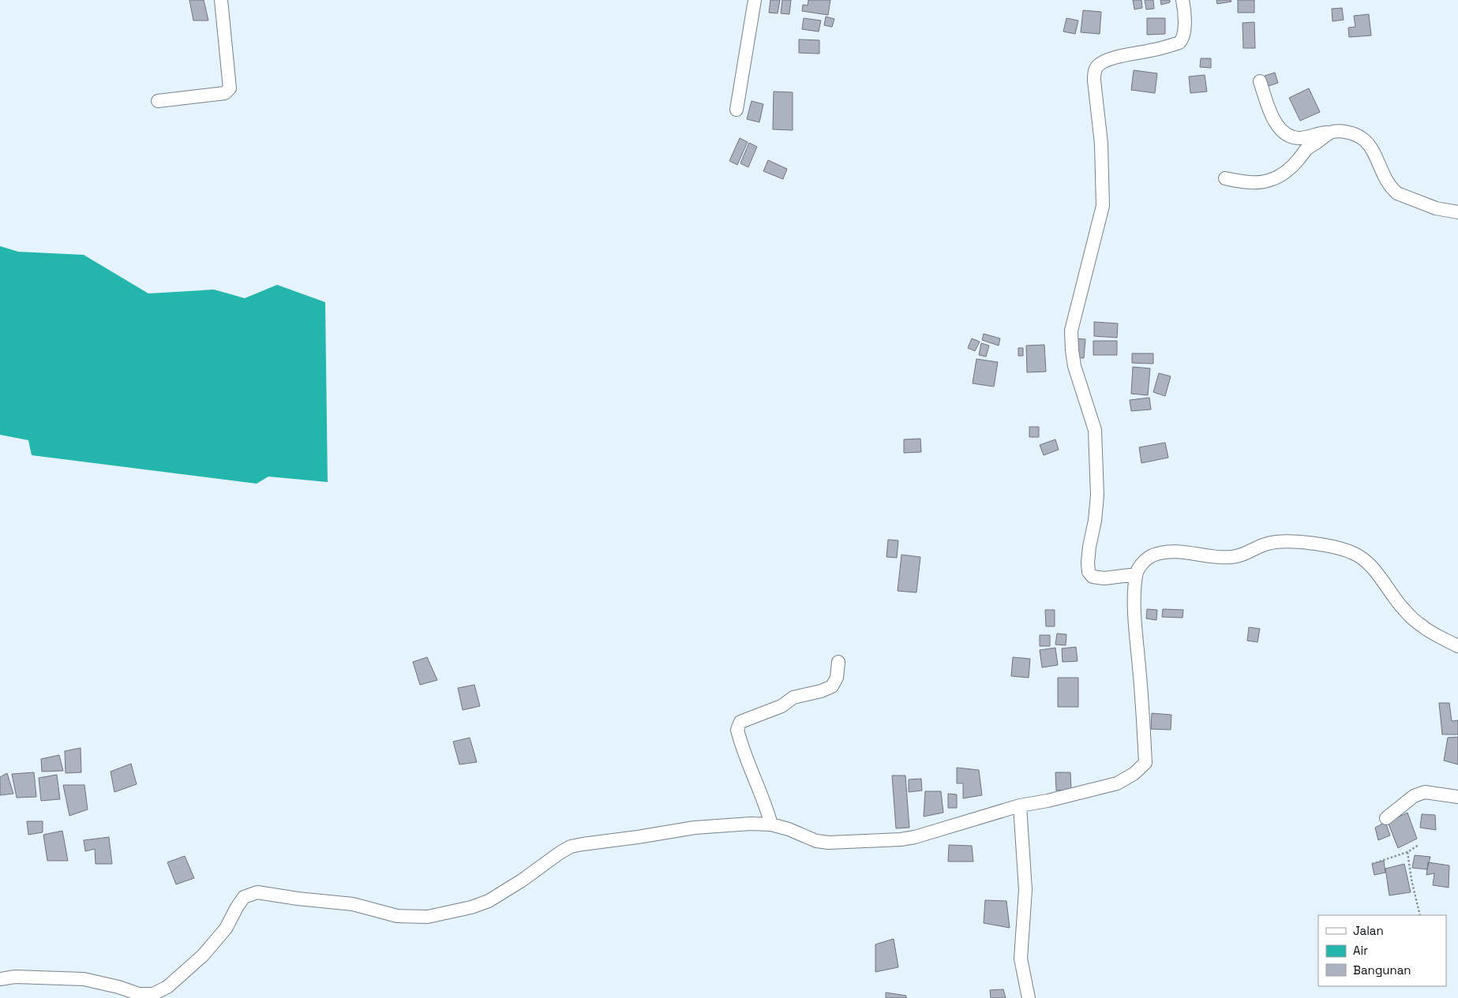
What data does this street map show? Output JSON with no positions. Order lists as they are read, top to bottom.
{
  "legend": ["Jalan", "Air", "Bangunan"]
}
